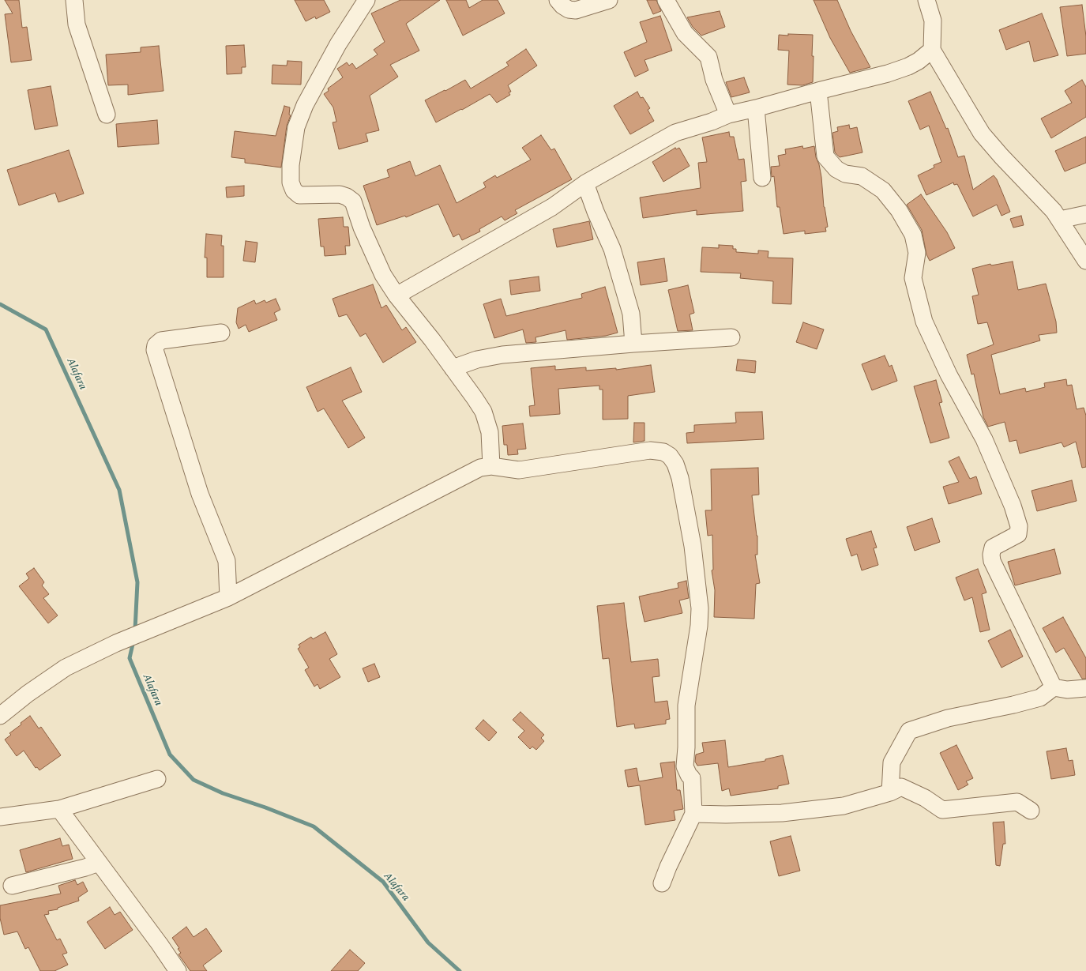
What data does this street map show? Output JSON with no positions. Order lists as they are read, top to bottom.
{
  "water": ["Alafara"]
}
